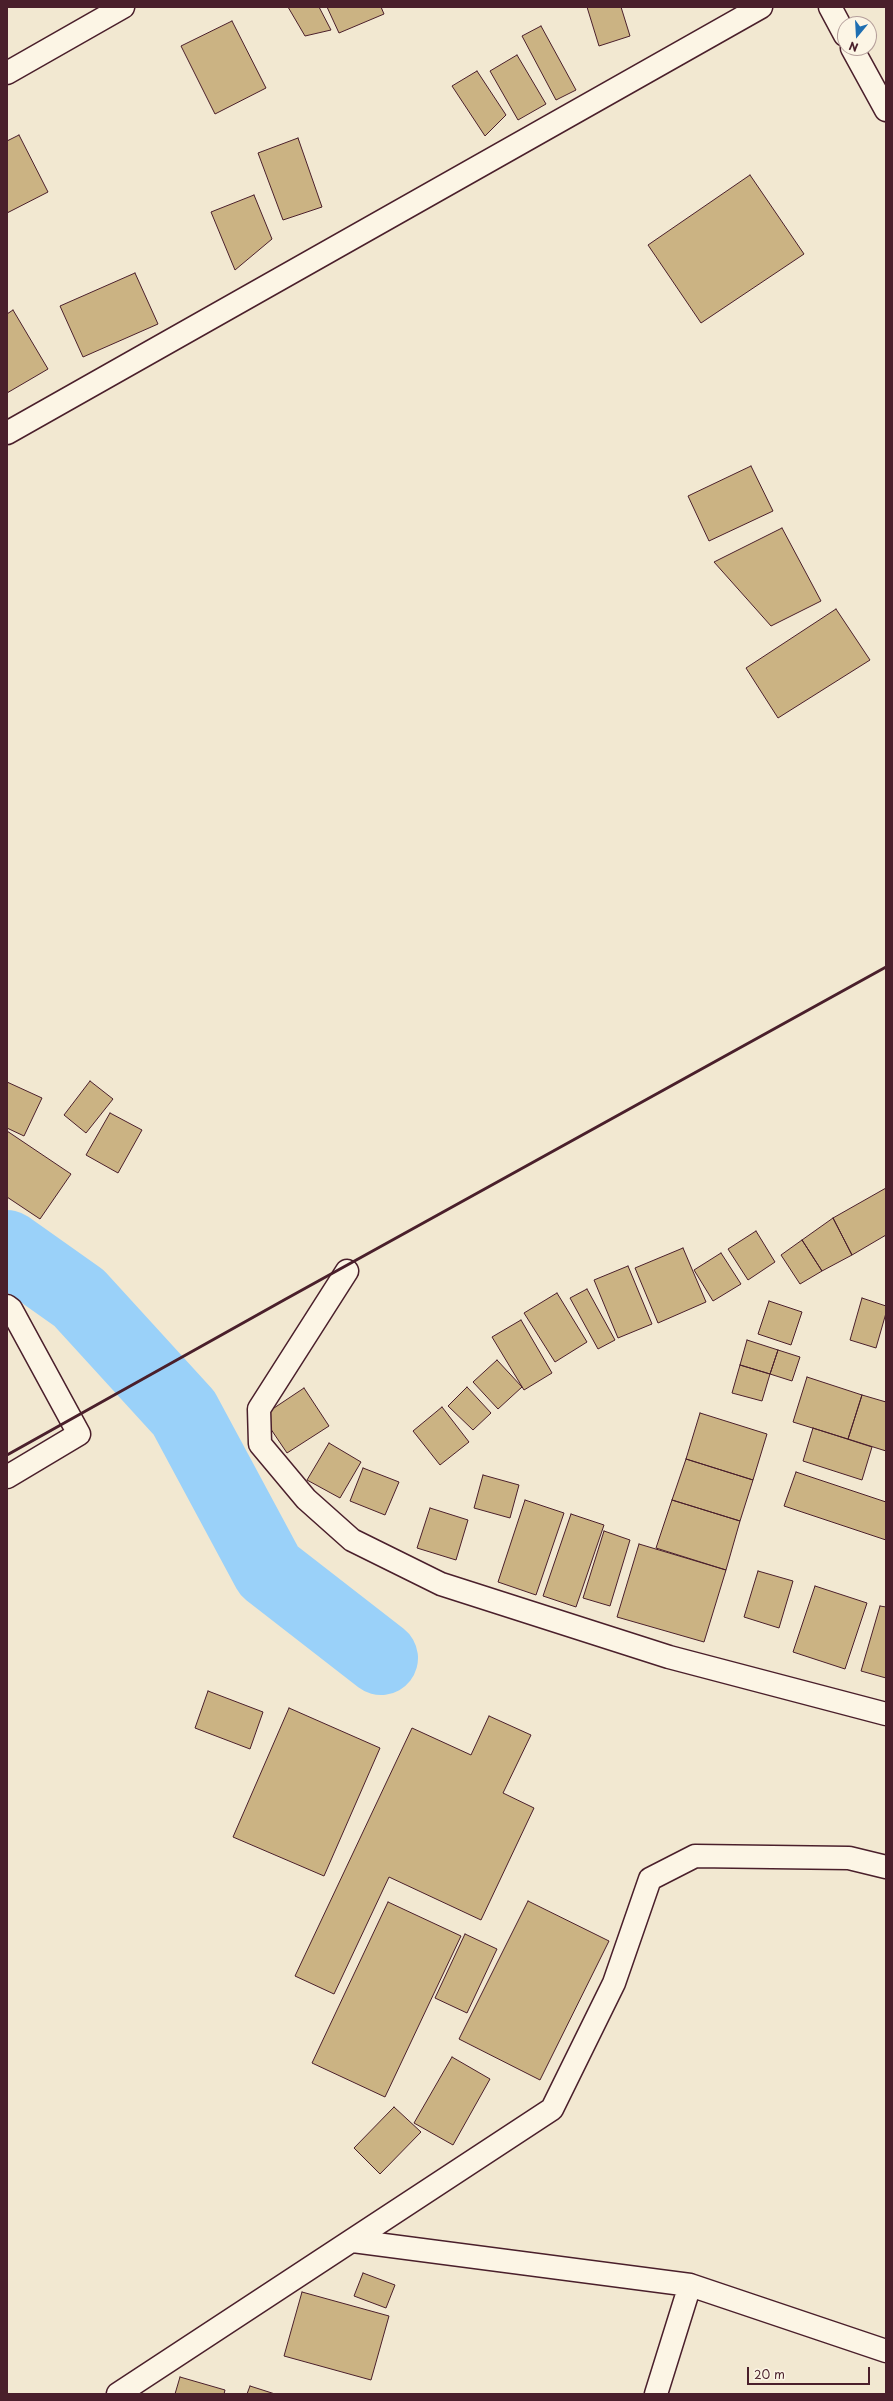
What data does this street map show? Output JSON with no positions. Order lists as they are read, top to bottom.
{
  "scale_bar": "20 m",
  "north": "bottom"
}
